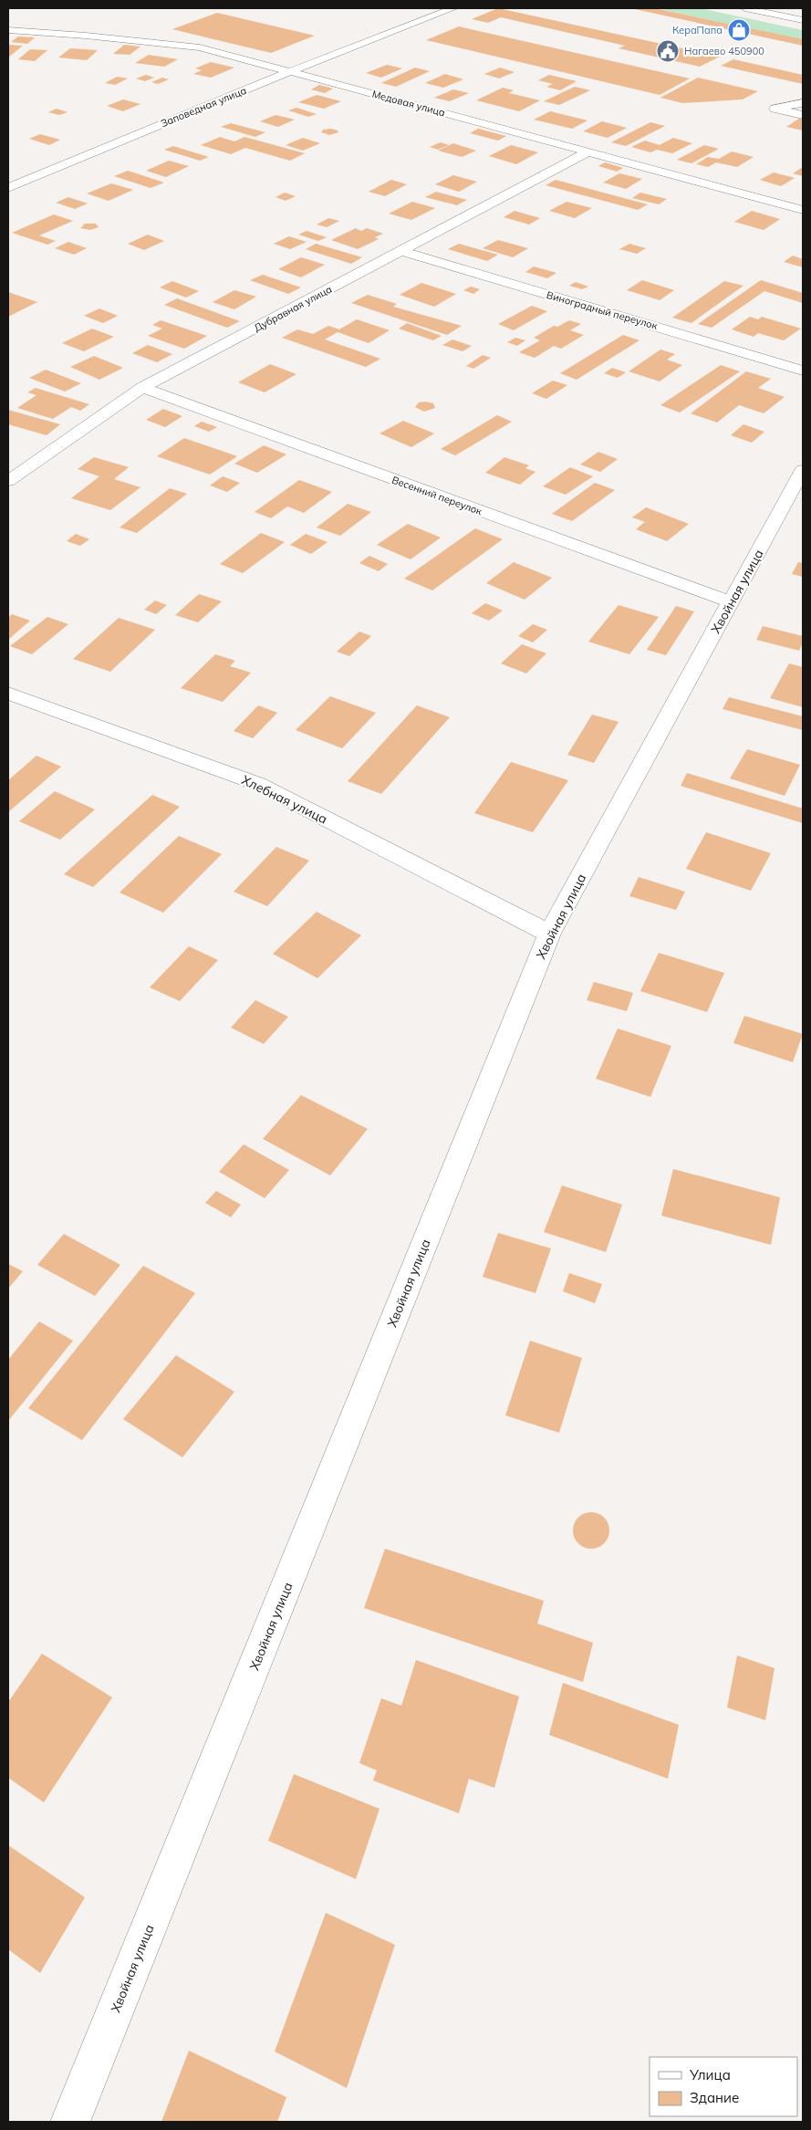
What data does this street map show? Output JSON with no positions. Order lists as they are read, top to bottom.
{
  "streets": {
    "street": [
      "Медовая улица",
      "Заповедная улица",
      "Дубравная улица",
      "Виноградный переулок",
      "Весенний переулок",
      "Хвойная улица",
      "Хлебная улица"
    ]
  },
  "crossings": [
    ["Медовая улица", "Заповедная улица"],
    ["Медовая улица", "Дубравная улица"],
    ["Дубравная улица", "Виноградный переулок"],
    ["Дубравная улица", "Весенний переулок"],
    ["Весенний переулок", "Хвойная улица"],
    ["Хвойная улица", "Хлебная улица"]
  ],
  "places": {
    "shop": ["КераПапа"],
    "public building": ["Нагаево 450900"]
  },
  "legend": ["Улица", "Здание"]
}
